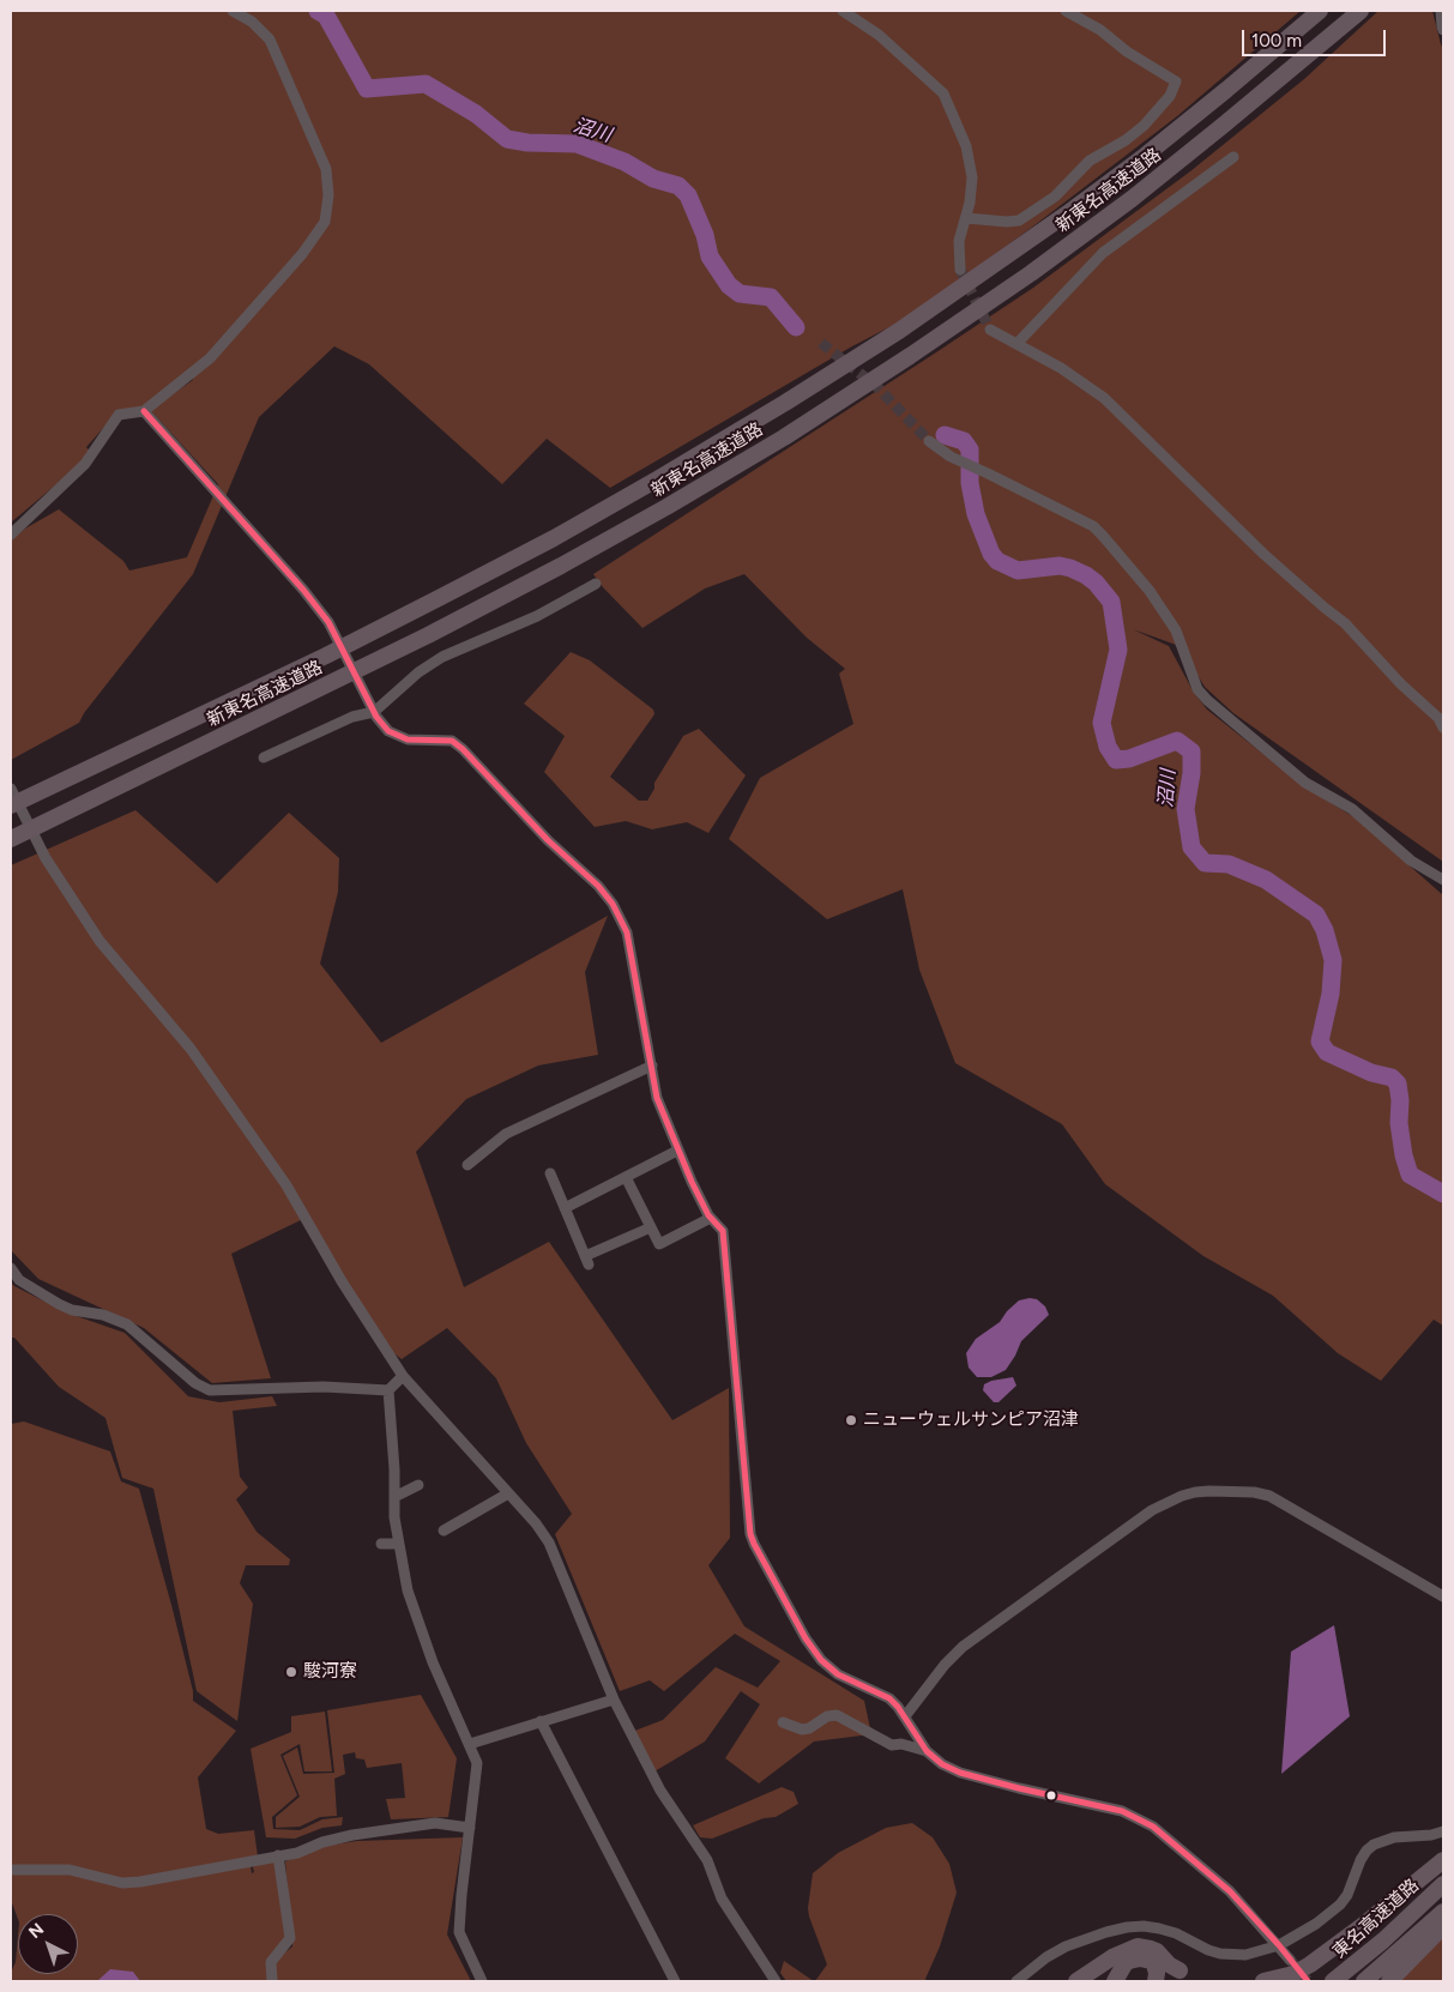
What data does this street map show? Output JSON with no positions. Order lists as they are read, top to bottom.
{
  "streets": {
    "highway": ["新東名高速道路", "東名高速道路"]
  },
  "water": ["沼川"],
  "places": ["ニューウェルサンピア沼津", "駿河寮"],
  "scale_bar": "100 m",
  "north": "top left"
}
